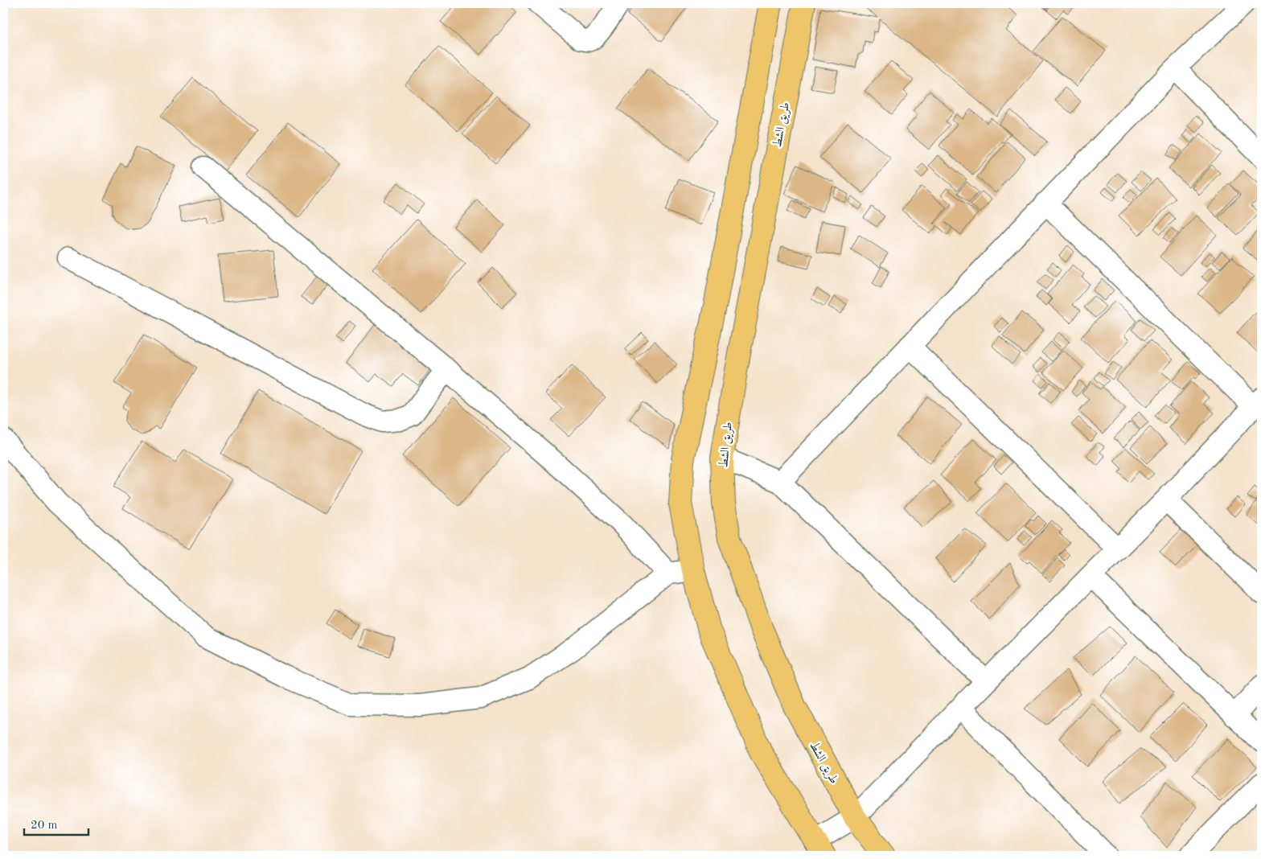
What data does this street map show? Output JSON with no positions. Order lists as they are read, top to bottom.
{
  "streets": {
    "highway": ["طريق الشط"]
  },
  "scale_bar": "20 m"
}
